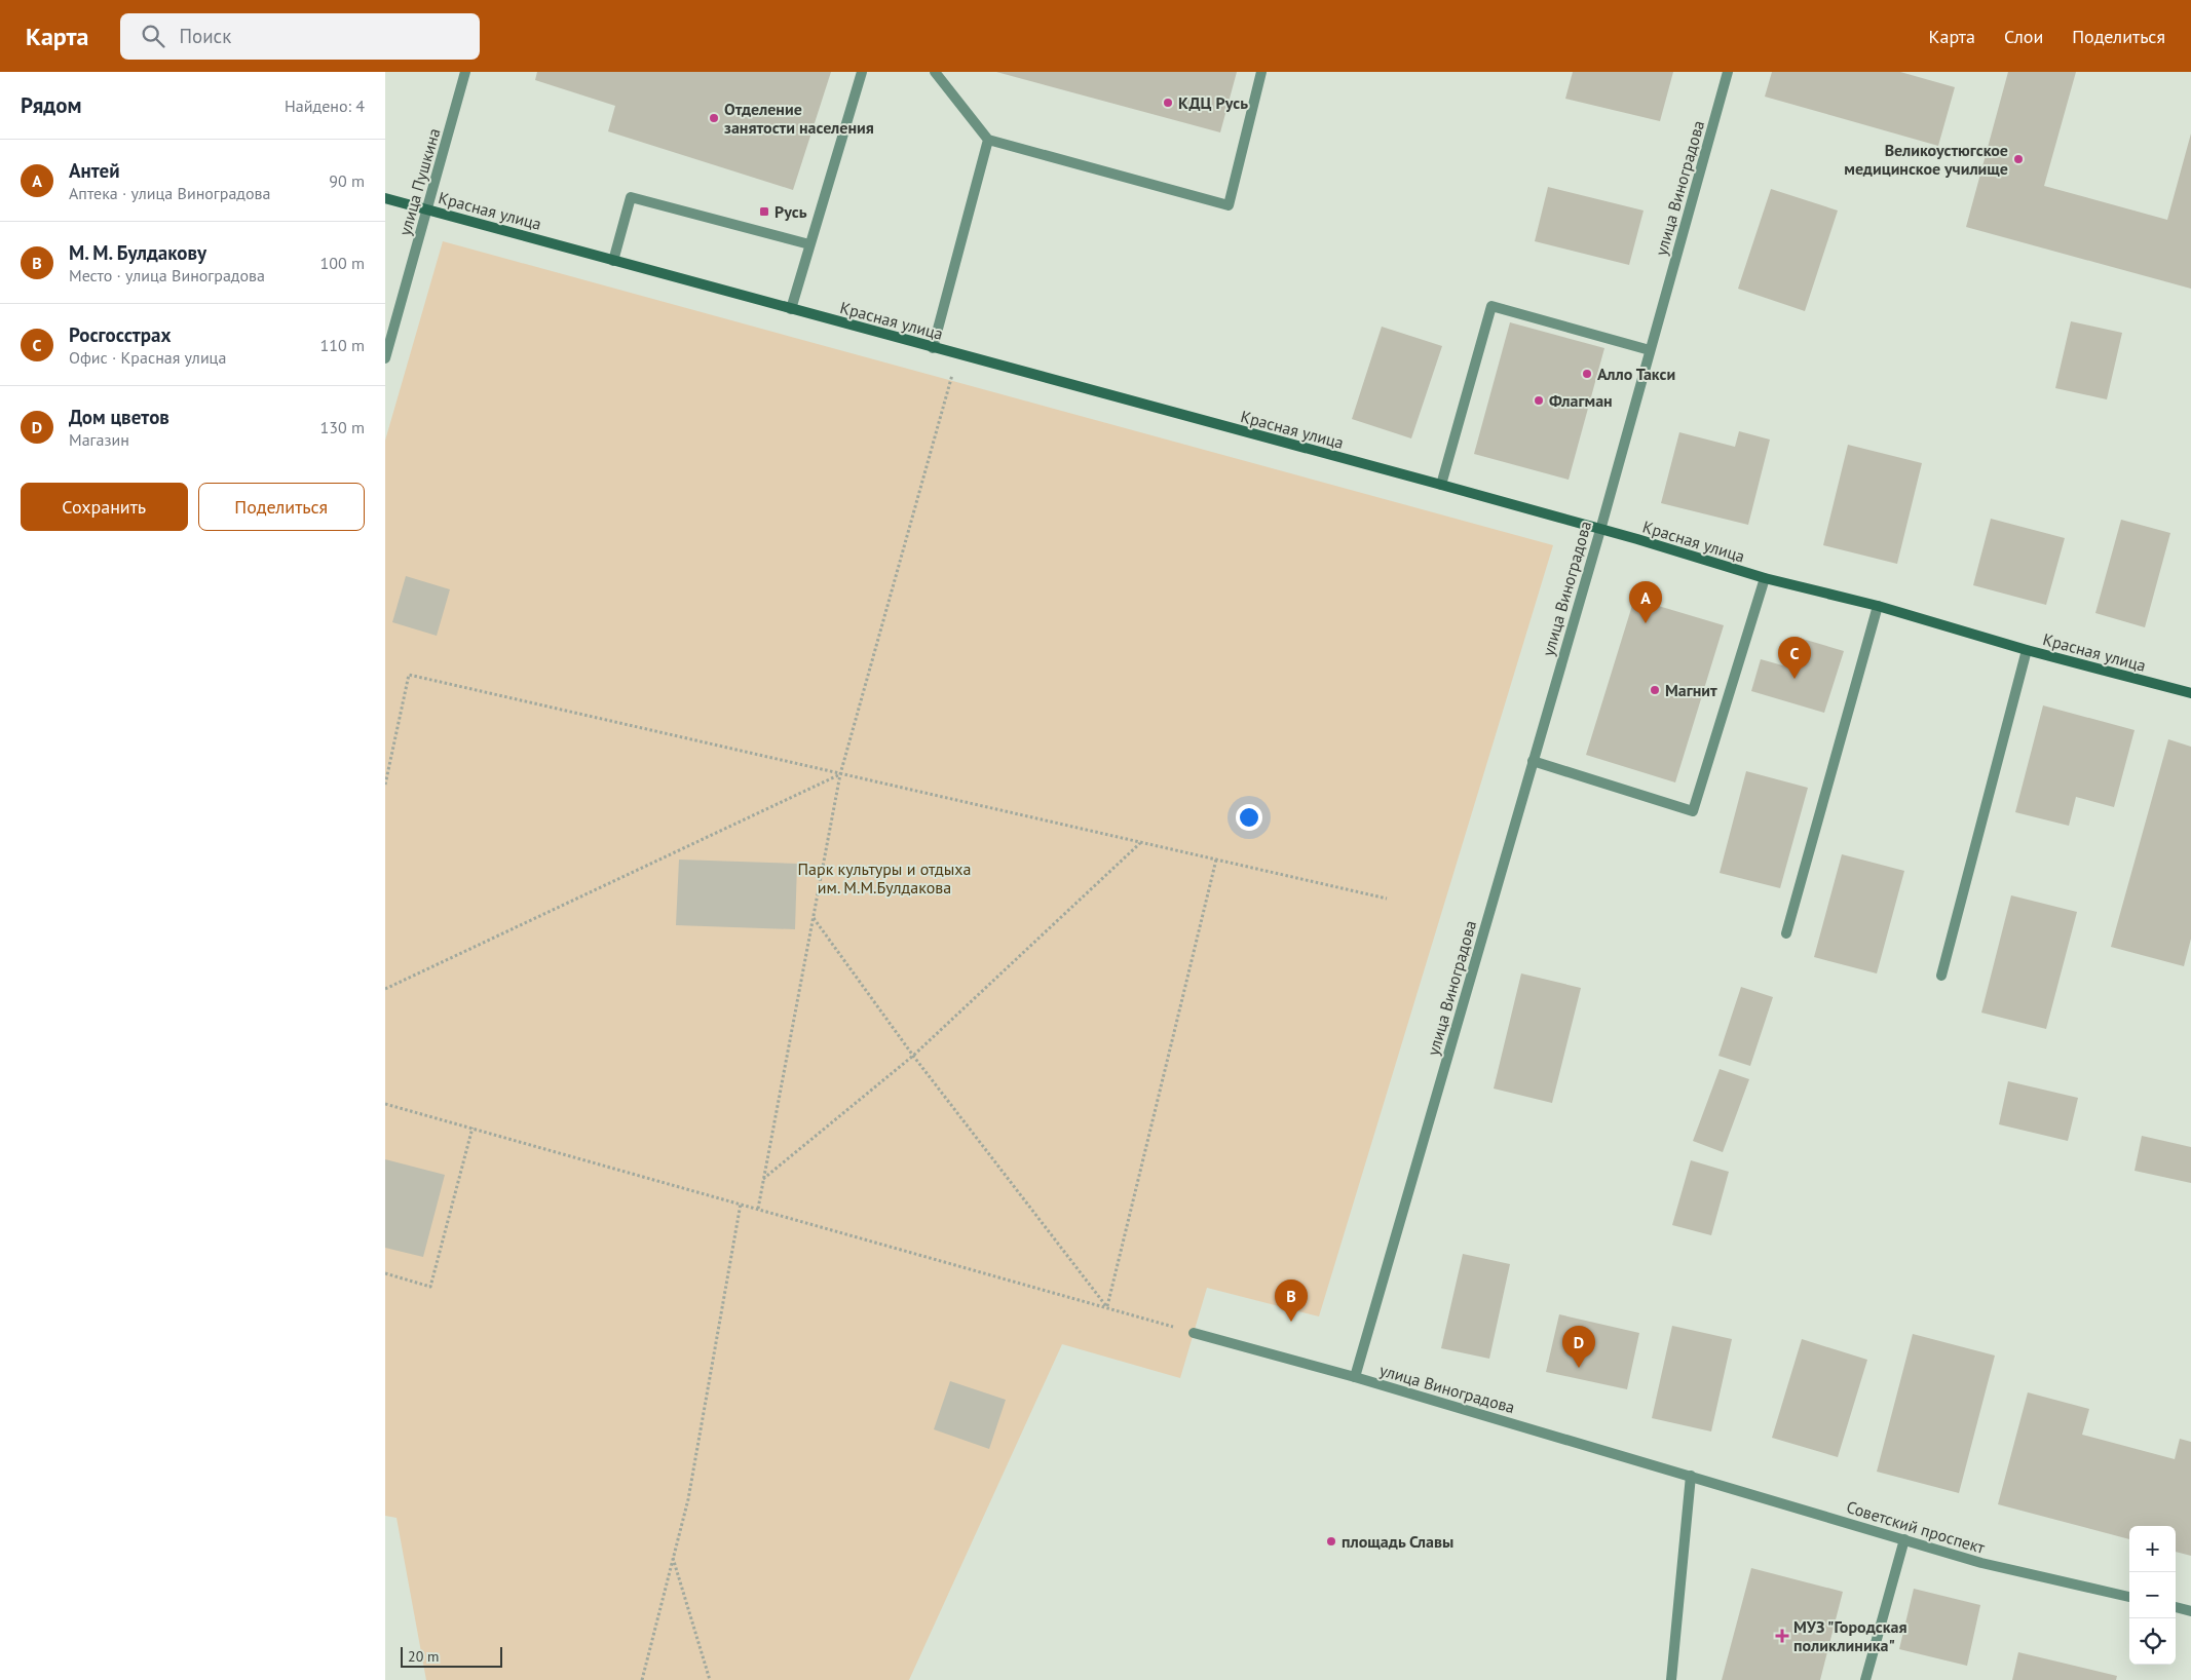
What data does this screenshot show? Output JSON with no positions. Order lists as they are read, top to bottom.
{
  "streets": {
    "main road": ["Красная улица"],
    "street": ["улица Пушкина", "улица Виноградова", "Советский проспект"]
  },
  "crossings": [
    ["улица Пушкина", "Красная улица"],
    ["улица Виноградова", "Красная улица"],
    ["улица Виноградова", "Советский проспект"]
  ],
  "parks": ["Парк культуры и отдыха им. М.М.Булдакова"],
  "places": {
    "other": [
      "КДЦ Русь",
      "Отделение занятости населения",
      "Великоустюгское медицинское училище",
      "Алло Такси",
      "Флагман",
      "Магнит",
      "площадь Славы"
    ],
    "transit": ["Русь"],
    "health": ["МУЗ \"Городская поликлиника\""]
  },
  "scale_bar": "20 m",
  "page": {
    "header": "Карта",
    "search": "Поиск",
    "nav": ["Карта", "Слои", "Поделиться"],
    "heading": ["Рядом", "Найдено: 4"],
    "list": [
      {
        "mark": "A",
        "name": "Антей",
        "note": "Аптека · улица Виноградова",
        "value": "90 m"
      },
      {
        "mark": "B",
        "name": "М. М. Булдакову",
        "note": "Место · улица Виноградова",
        "value": "100 m"
      },
      {
        "mark": "C",
        "name": "Росгосстрах",
        "note": "Офис · Красная улица",
        "value": "110 m"
      },
      {
        "mark": "D",
        "name": "Дом цветов",
        "note": "Магазин",
        "value": "130 m"
      }
    ],
    "buttons": ["Сохранить", "Поделиться"],
    "pins": [
      "A",
      "C",
      "B",
      "D"
    ],
    "map_buttons": ["+", "−"],
    "scale": "20 m"
  }
}
